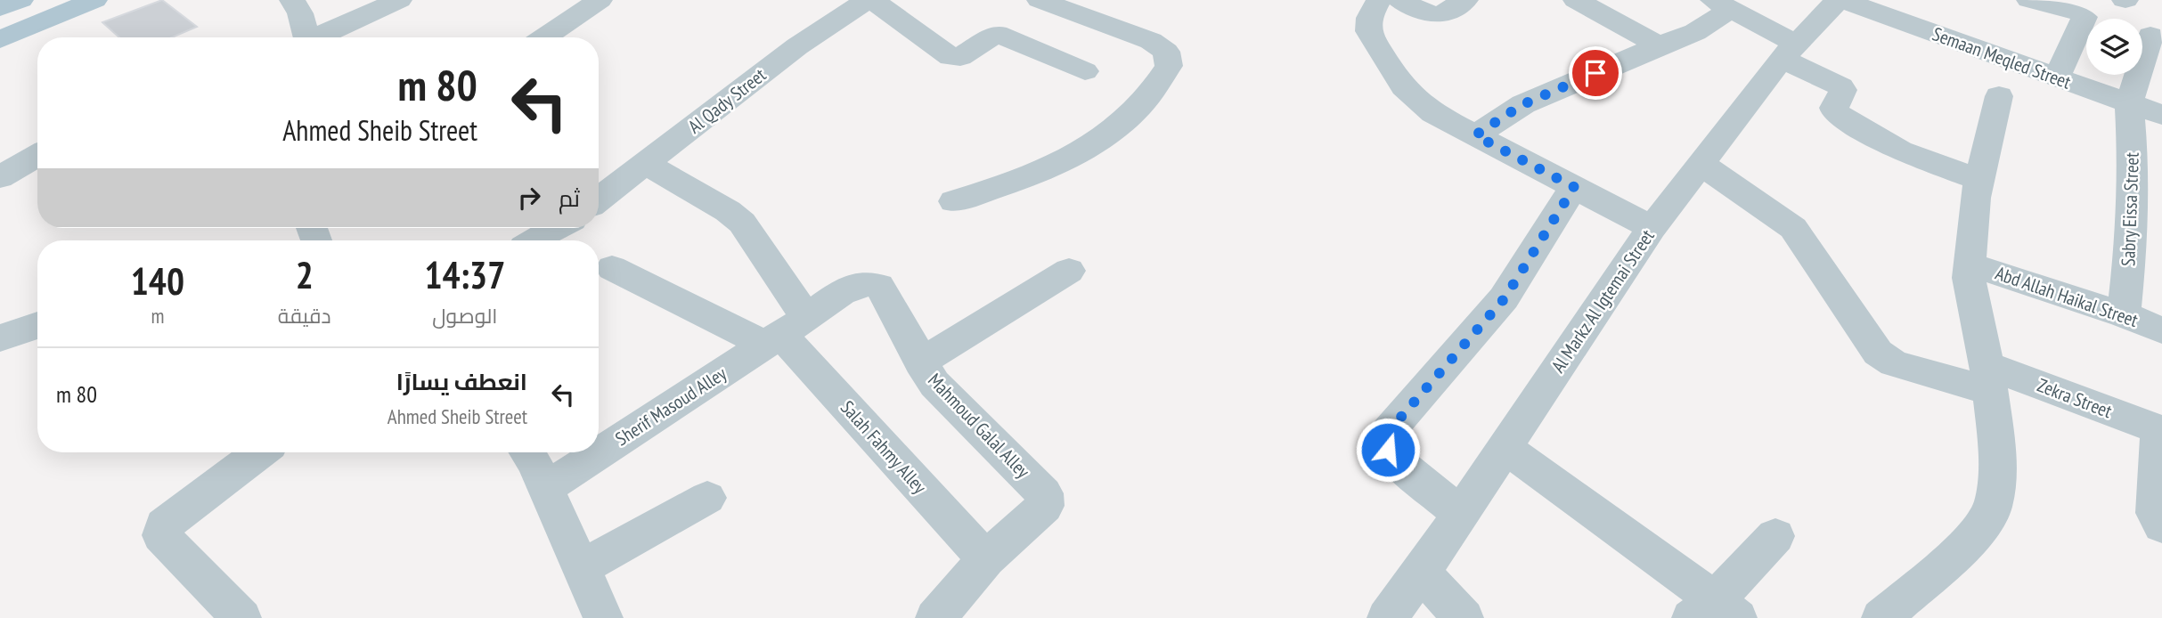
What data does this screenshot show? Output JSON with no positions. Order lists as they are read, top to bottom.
{
  "streets": {
    "street": [
      "Semaan Meqled Street",
      "Al Qady Street",
      "Sabry Eissa Street",
      "Abd Allah Haikal Street",
      "Al Markz Al Igtemai Street",
      "Zekra Street",
      "Sherif Masoud Alley",
      "Mahmoud Galal Alley",
      "Salah Fahmy Alley"
    ]
  },
  "crossings": [
    ["Semaan Meqled Street", "Sabry Eissa Street"],
    ["Semaan Meqled Street", "Al Markz Al Igtemai Street"],
    ["Sabry Eissa Street", "Abd Allah Haikal Street"],
    ["Al Markz Al Igtemai Street", "Zekra Street"],
    ["Sherif Masoud Alley", "Mahmoud Galal Alley"],
    ["Sherif Masoud Alley", "Salah Fahmy Alley"],
    ["Mahmoud Galal Alley", "Salah Fahmy Alley"]
  ],
  "page": {
    "turn": ["80 m", "Ahmed Sheib Street"],
    "then": "ثم",
    "eta": [
      "14:37",
      "الوصول",
      "2",
      "دقيقة",
      "140",
      "m"
    ],
    "list": [
      {
        "name": "انعطف يسارًا",
        "note": "Ahmed Sheib Street",
        "value": "80 m"
      }
    ]
  }
}
